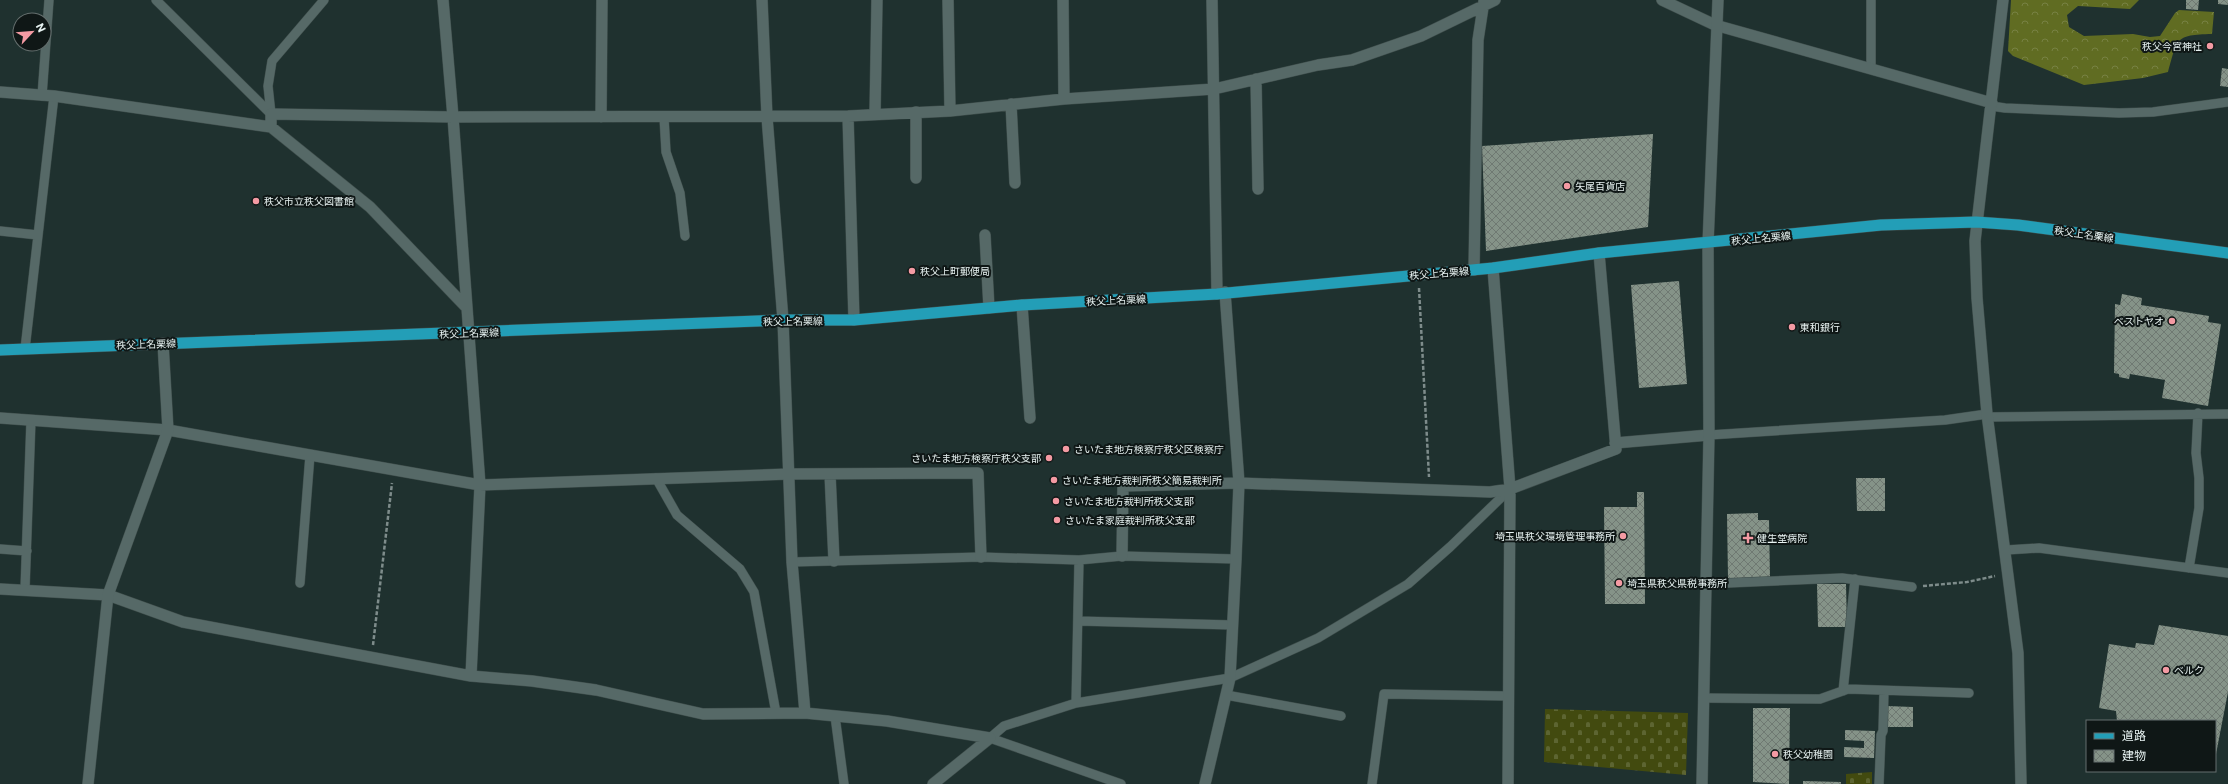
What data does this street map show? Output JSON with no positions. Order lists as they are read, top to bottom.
{
  "streets": {
    "main road": ["秩父上名栗線"]
  },
  "places": {
    "other": [
      "秩父今宮神社",
      "矢尾百貨店",
      "秩父市立秩父図書館",
      "秩父上町郵便局",
      "ベストヤオ",
      "東和銀行",
      "さいたま地方検察庁秩父区検察庁",
      "さいたま地方検察庁秩父支部",
      "さいたま地方裁判所秩父簡易裁判所",
      "さいたま地方裁判所秩父支部",
      "さいたま家庭裁判所秩父支部",
      "埼玉県秩父環境管理事務所",
      "埼玉県秩父県税事務所",
      "ベルク",
      "秩父幼稚園"
    ],
    "health": ["健生堂病院"]
  },
  "legend": ["道路", "建物"],
  "north": "top right"
}
